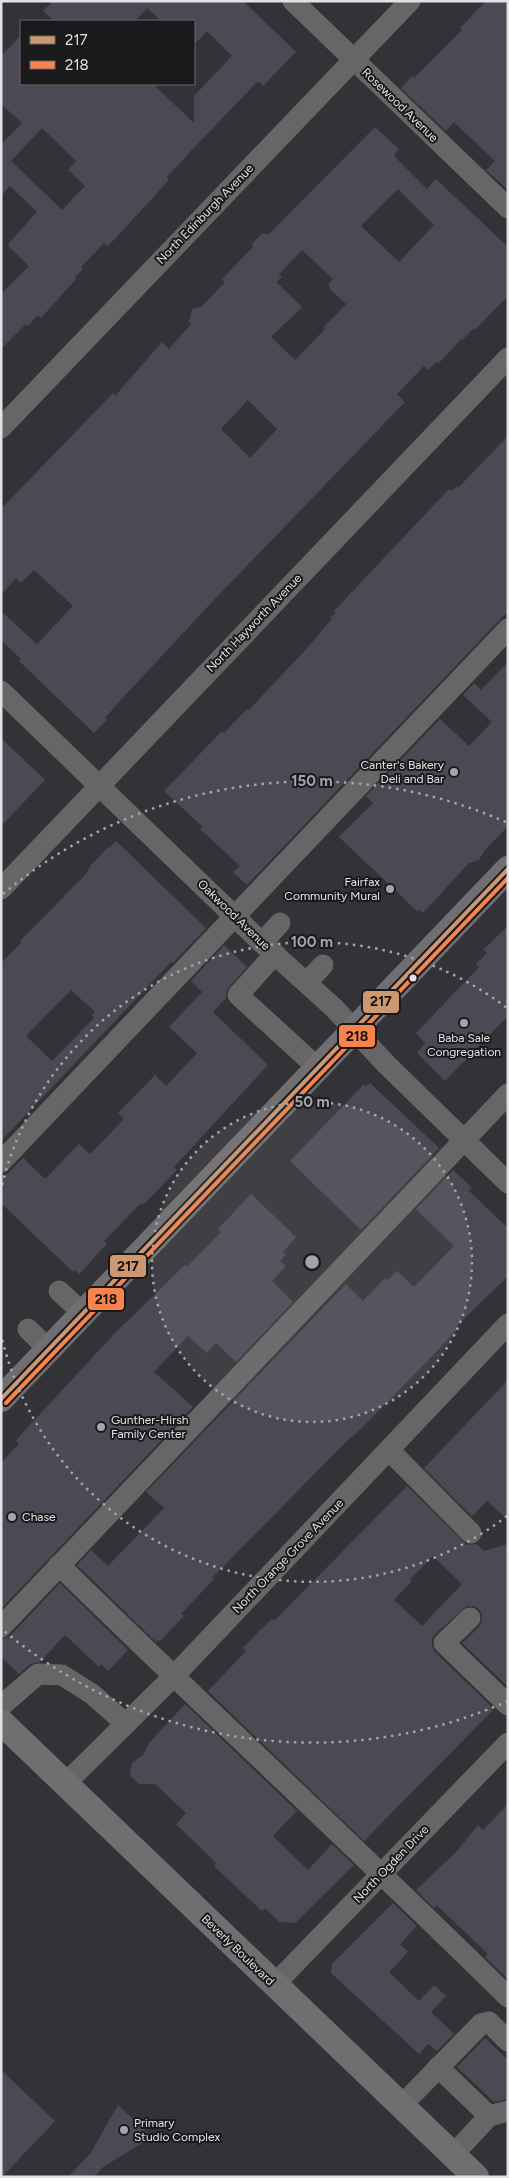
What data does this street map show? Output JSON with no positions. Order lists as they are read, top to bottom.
{
  "streets": {
    "main road": ["Beverly Boulevard"],
    "street": [
      "Rosewood Avenue",
      "North Edinburgh Avenue",
      "North Hayworth Avenue",
      "Oakwood Avenue",
      "North Orange Grove Avenue",
      "North Ogden Drive"
    ]
  },
  "crossings": [
    ["Rosewood Avenue", "North Edinburgh Avenue"],
    ["North Hayworth Avenue", "Oakwood Avenue"],
    ["North Orange Grove Avenue", "Beverly Boulevard"],
    ["North Ogden Drive", "Beverly Boulevard"]
  ],
  "places": [
    "Canter's Bakery Deli and Bar",
    "Fairfax Community Mural",
    "Baba Sale Congregation",
    "Gunther-Hirsh Family Center",
    "Chase",
    "Primary Studio Complex"
  ],
  "lines": ["transit line 217", "transit line 218"],
  "legend": ["217", "218"],
  "rings": ["150 m", "100 m", "50 m"]
}
